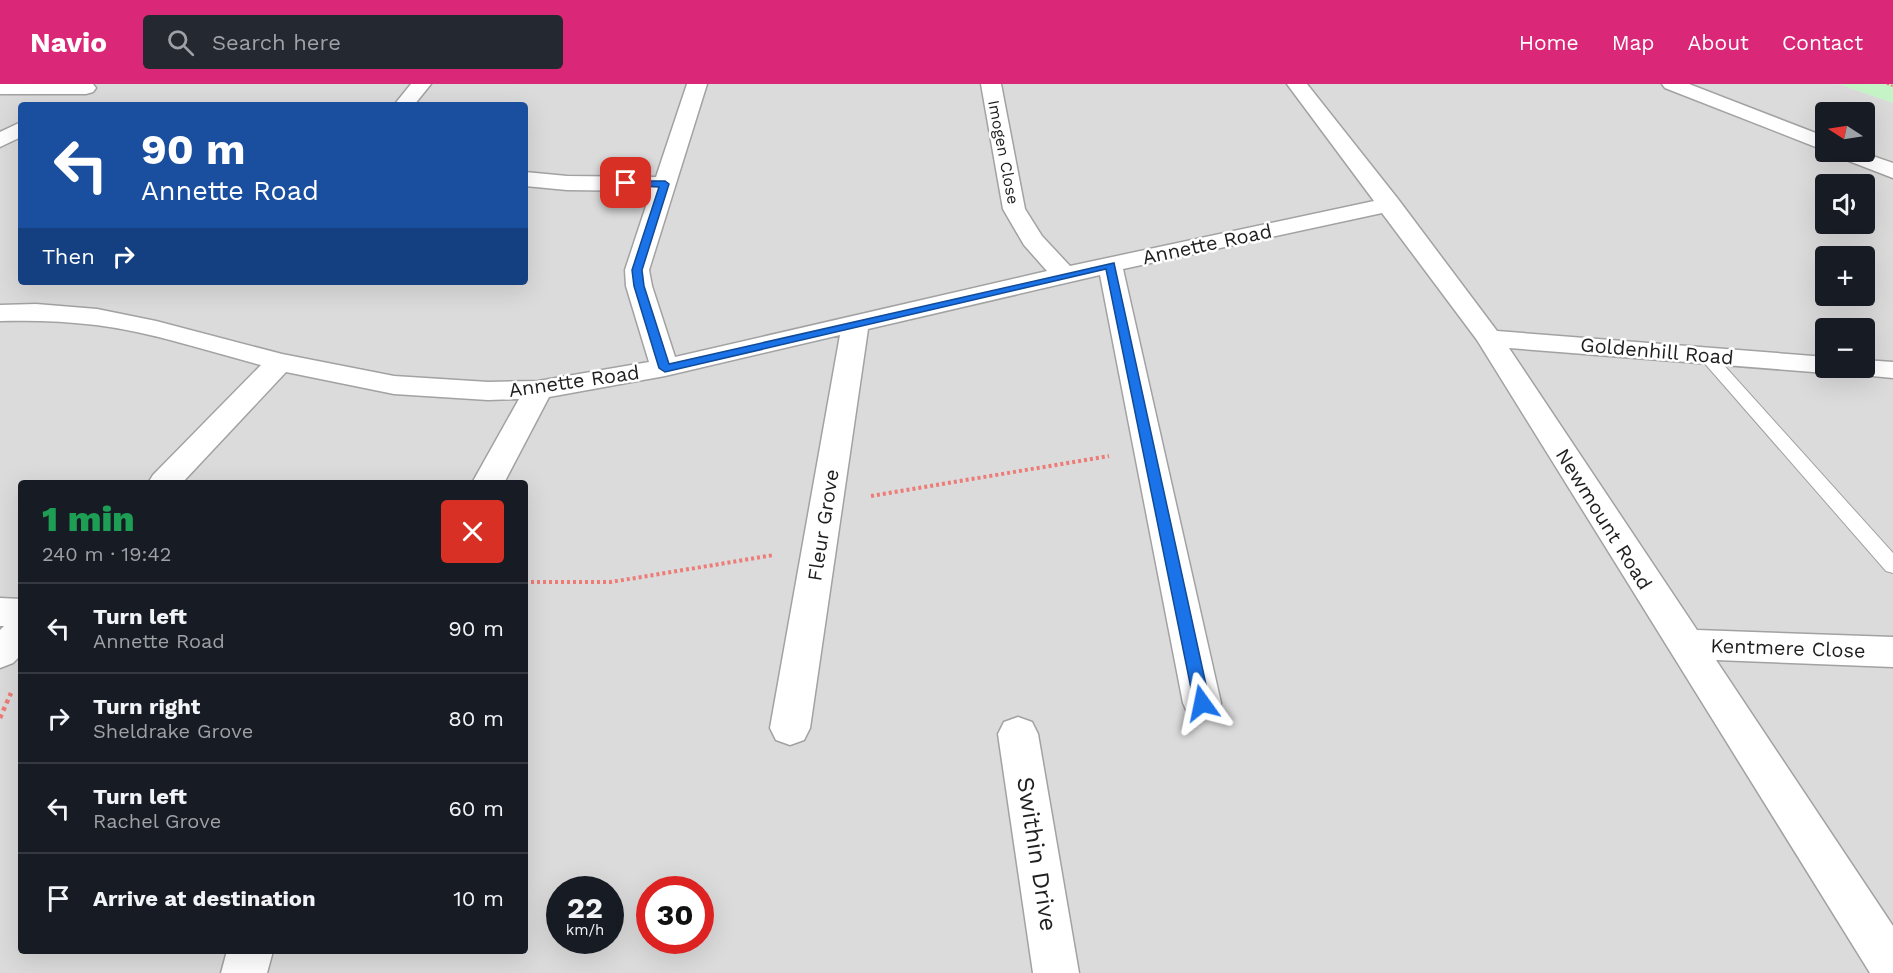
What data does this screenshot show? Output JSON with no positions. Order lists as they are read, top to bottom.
{
  "streets": {
    "street": [
      "Imogen Close",
      "Annette Road",
      "Goldenhill Road",
      "Newmount Road",
      "Fleur Grove",
      "Kentmere Close",
      "Swithin Drive"
    ]
  },
  "crossings": [
    ["Imogen Close", "Annette Road"],
    ["Annette Road", "Newmount Road"],
    ["Annette Road", "Fleur Grove"],
    ["Goldenhill Road", "Newmount Road"],
    ["Newmount Road", "Kentmere Close"]
  ],
  "north": "left",
  "page": {
    "header": "Navio",
    "search": "Search here",
    "nav": [
      "Home",
      "Map",
      "About",
      "Contact"
    ],
    "map_buttons": ["+", "−"],
    "turn": ["90 m", "Annette Road"],
    "then": "Then",
    "heading": ["1 min", "240 m · 19:42"],
    "list": [
      {
        "name": "Turn left",
        "note": "Annette Road",
        "value": "90 m"
      },
      {
        "name": "Turn right",
        "note": "Sheldrake Grove",
        "value": "80 m"
      },
      {
        "name": "Turn left",
        "note": "Rachel Grove",
        "value": "60 m"
      },
      {
        "name": "Arrive at destination",
        "value": "10 m"
      }
    ],
    "speed": "22 km/h",
    "limit": "30"
  }
}
